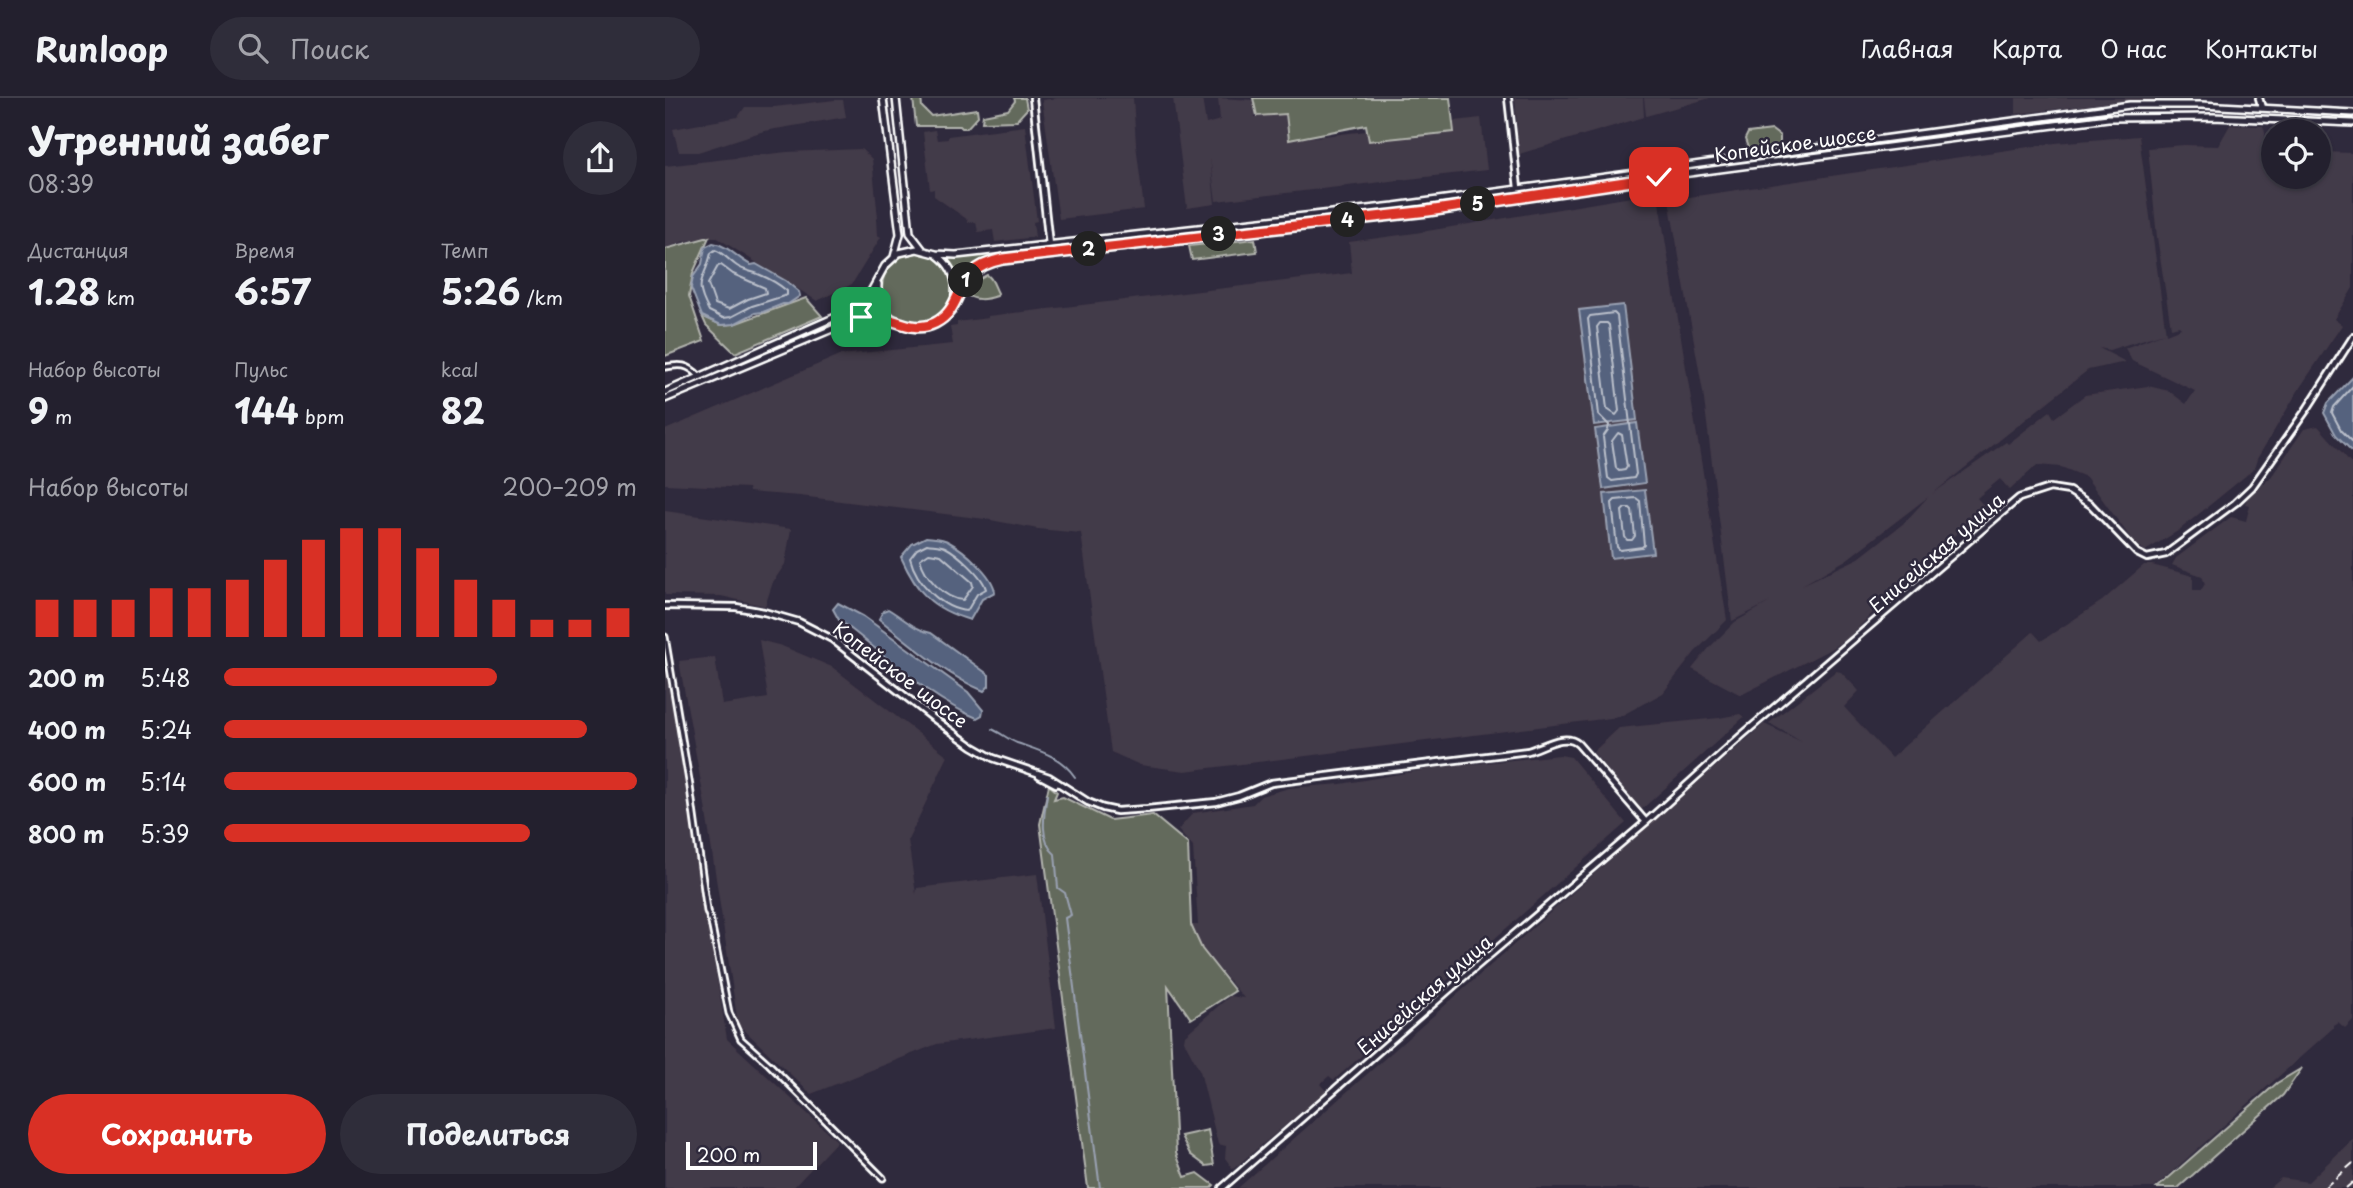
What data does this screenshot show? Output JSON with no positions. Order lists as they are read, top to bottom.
{
  "streets": {
    "main road": ["Копейское шоссе"],
    "street": ["Енисейская улица"]
  },
  "crossings": [
    ["Копейское шоссе", "Енисейская улица"]
  ],
  "scale_bar": "200 m",
  "page": {
    "header": "Runloop",
    "search": "Поиск",
    "nav": [
      "Главная",
      "Карта",
      "О нас",
      "Контакты"
    ],
    "heading": ["Утренний забег", "08:39"],
    "pins": [
      "5",
      "4",
      "3",
      "2",
      "1"
    ],
    "stats": [
      ["Дистанция", "1.28 km"],
      ["Время", "6:57"],
      ["Темп", "5:26 /km"],
      ["Набор высоты", "9 m"],
      ["Пульс", "144 bpm"],
      ["kcal", "82"]
    ],
    "chart": ["Набор высоты", "200–209 m"],
    "list": [
      {
        "name": "200 m",
        "note": "5:48"
      },
      {
        "name": "400 m",
        "note": "5:24"
      },
      {
        "name": "600 m",
        "note": "5:14"
      },
      {
        "name": "800 m",
        "note": "5:39"
      }
    ],
    "buttons": ["Сохранить", "Поделиться"],
    "scale": "200 m"
  }
}
